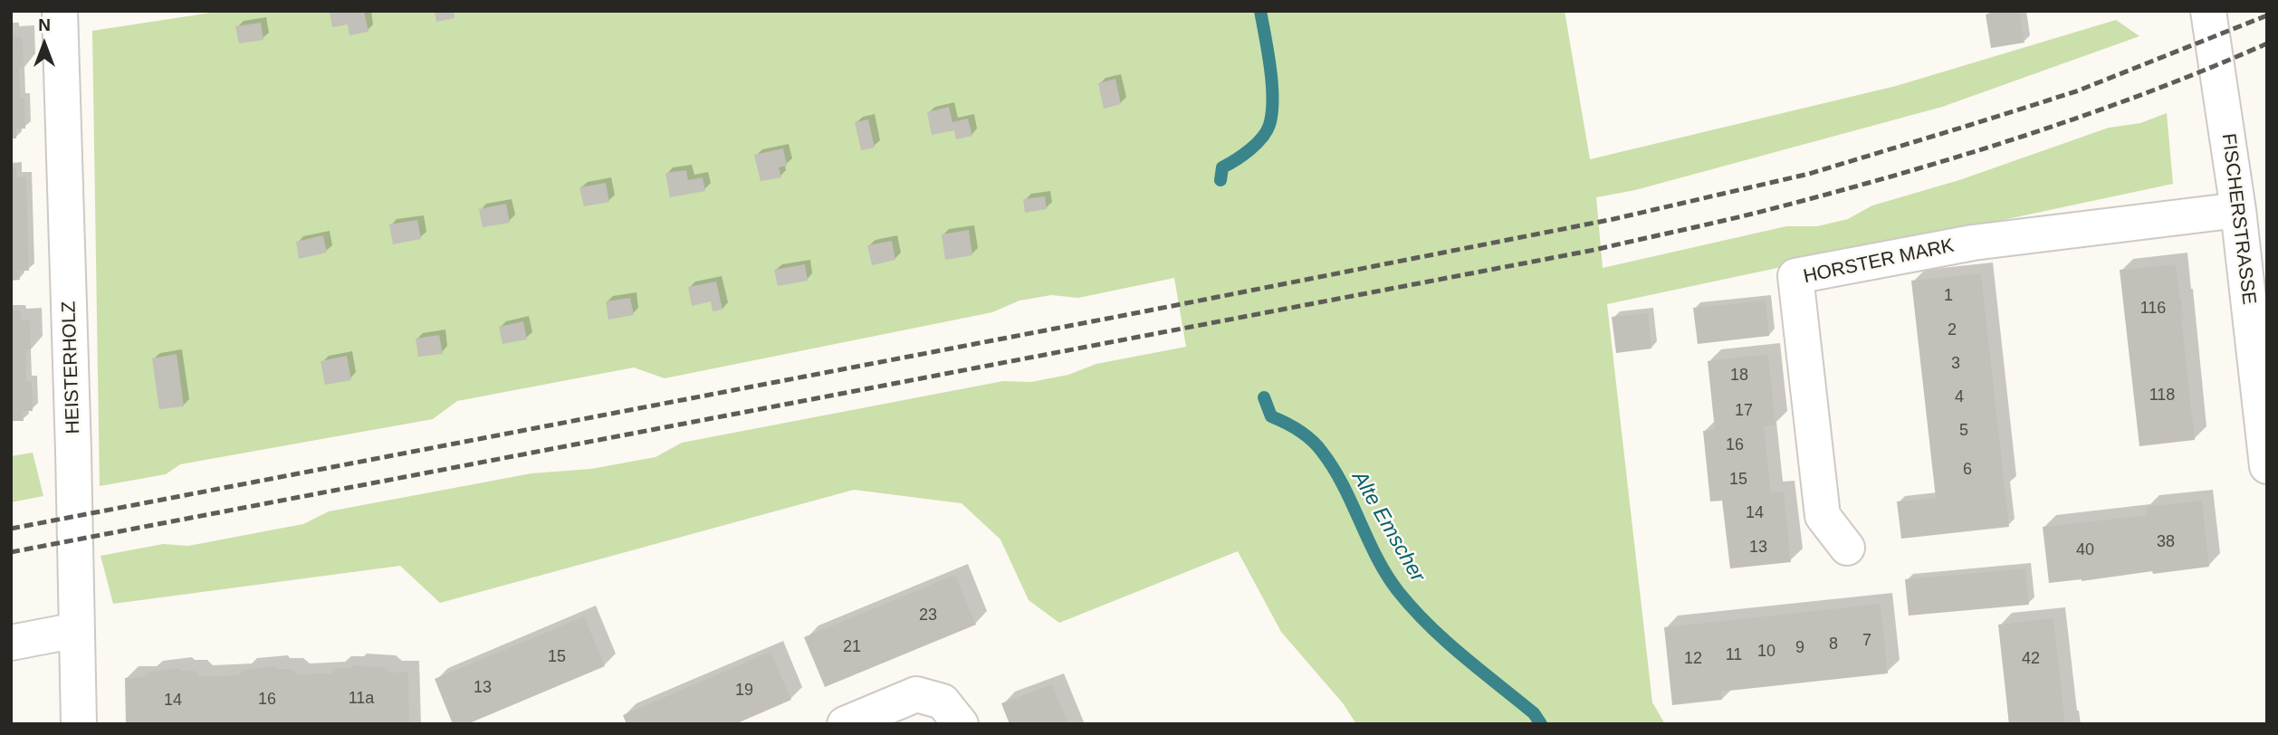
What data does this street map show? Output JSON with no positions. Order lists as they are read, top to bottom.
{
  "streets": {
    "street": ["FISCHERSTRASSE", "HORSTER MARK", "HEISTERHOLZ"]
  },
  "crossings": [
    ["FISCHERSTRASSE", "HORSTER MARK"]
  ],
  "water": ["Alte Emscher"],
  "house_numbers": [
    "1",
    "116",
    "2",
    "3",
    "18",
    "118",
    "4",
    "17",
    "5",
    "16",
    "6",
    "15",
    "14",
    "38",
    "13",
    "40",
    "23",
    "7",
    "8",
    "21",
    "9",
    "10",
    "11",
    "15",
    "12",
    "42",
    "13",
    "19",
    "11a",
    "16",
    "14"
  ],
  "north": "top"
}
